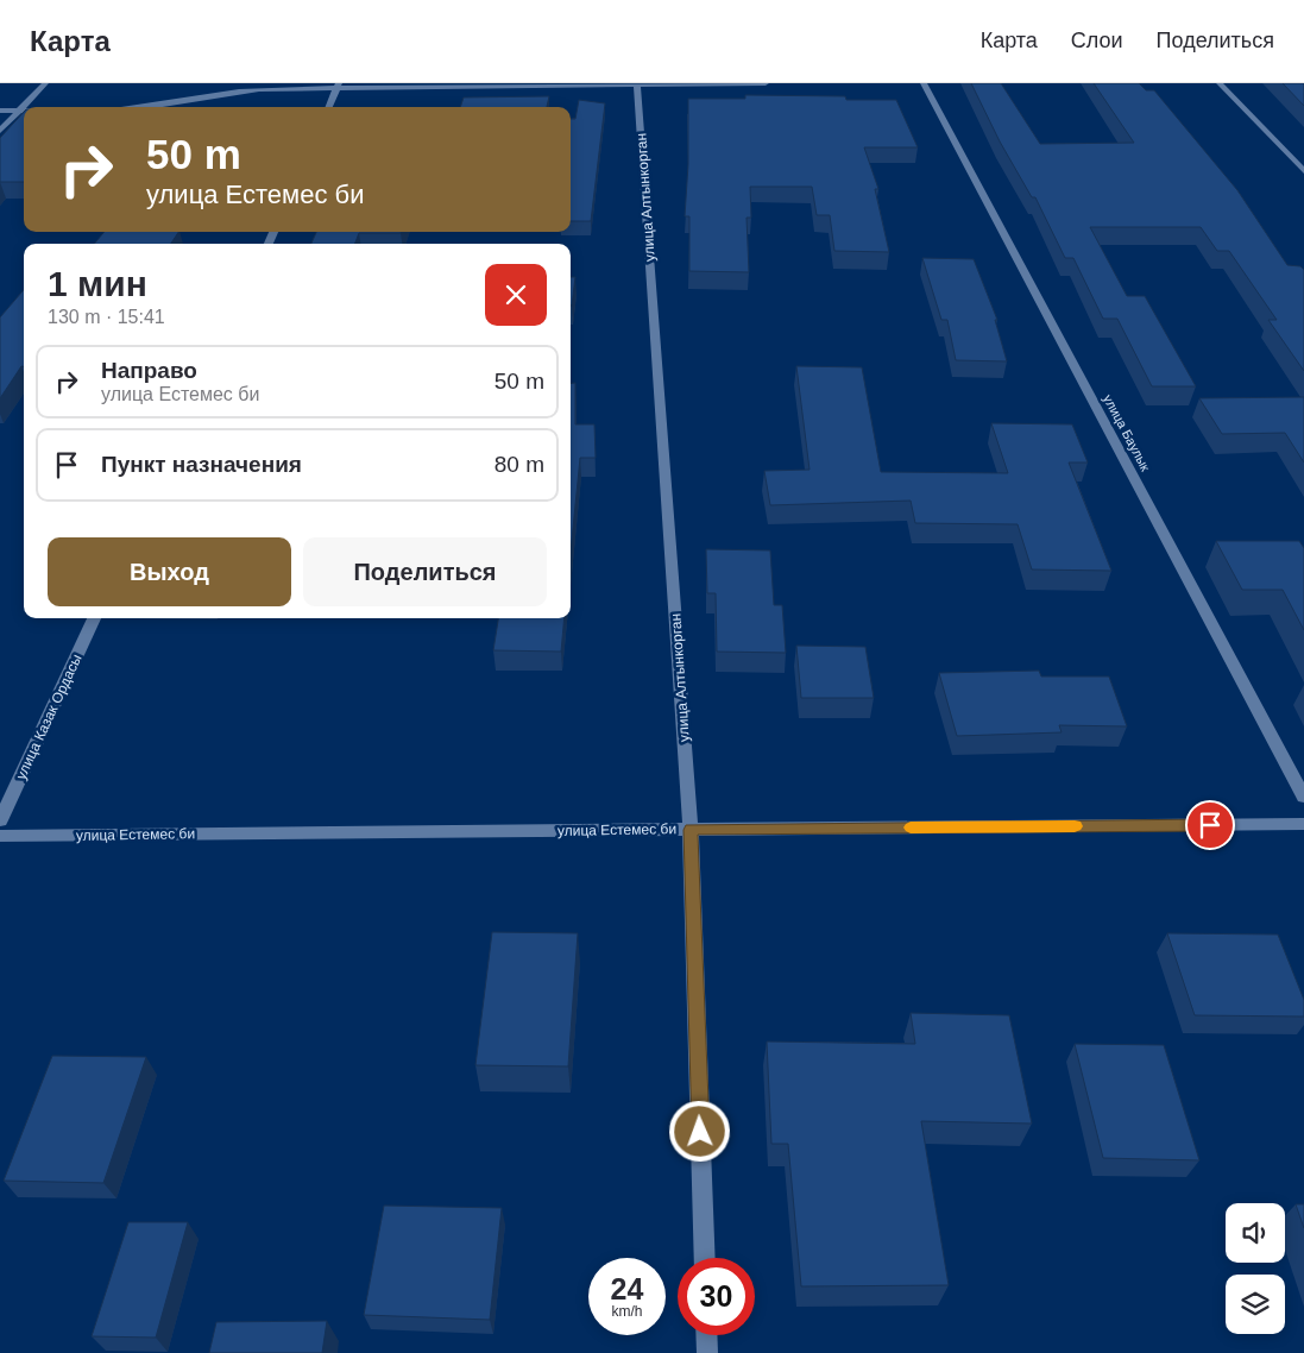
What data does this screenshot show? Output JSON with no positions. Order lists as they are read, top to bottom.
{
  "streets": {
    "street": [
      "улица Алтынкорган",
      "улица Баулык",
      "улица Казак Ордасы",
      "улица Естемес би"
    ]
  },
  "crossings": [
    ["улица Алтынкорган", "улица Естемес би"]
  ],
  "page": {
    "header": "Карта",
    "nav": ["Карта", "Слои", "Поделиться"],
    "turn": ["50 m", "улица Естемес би"],
    "heading": ["1 мин", "130 m · 15:41"],
    "list": [
      {
        "name": "Направо",
        "note": "улица Естемес би",
        "value": "50 m"
      },
      {
        "name": "Пункт назначения",
        "value": "80 m"
      }
    ],
    "buttons": ["Выход", "Поделиться"],
    "speed": "24 km/h",
    "limit": "30"
  }
}
